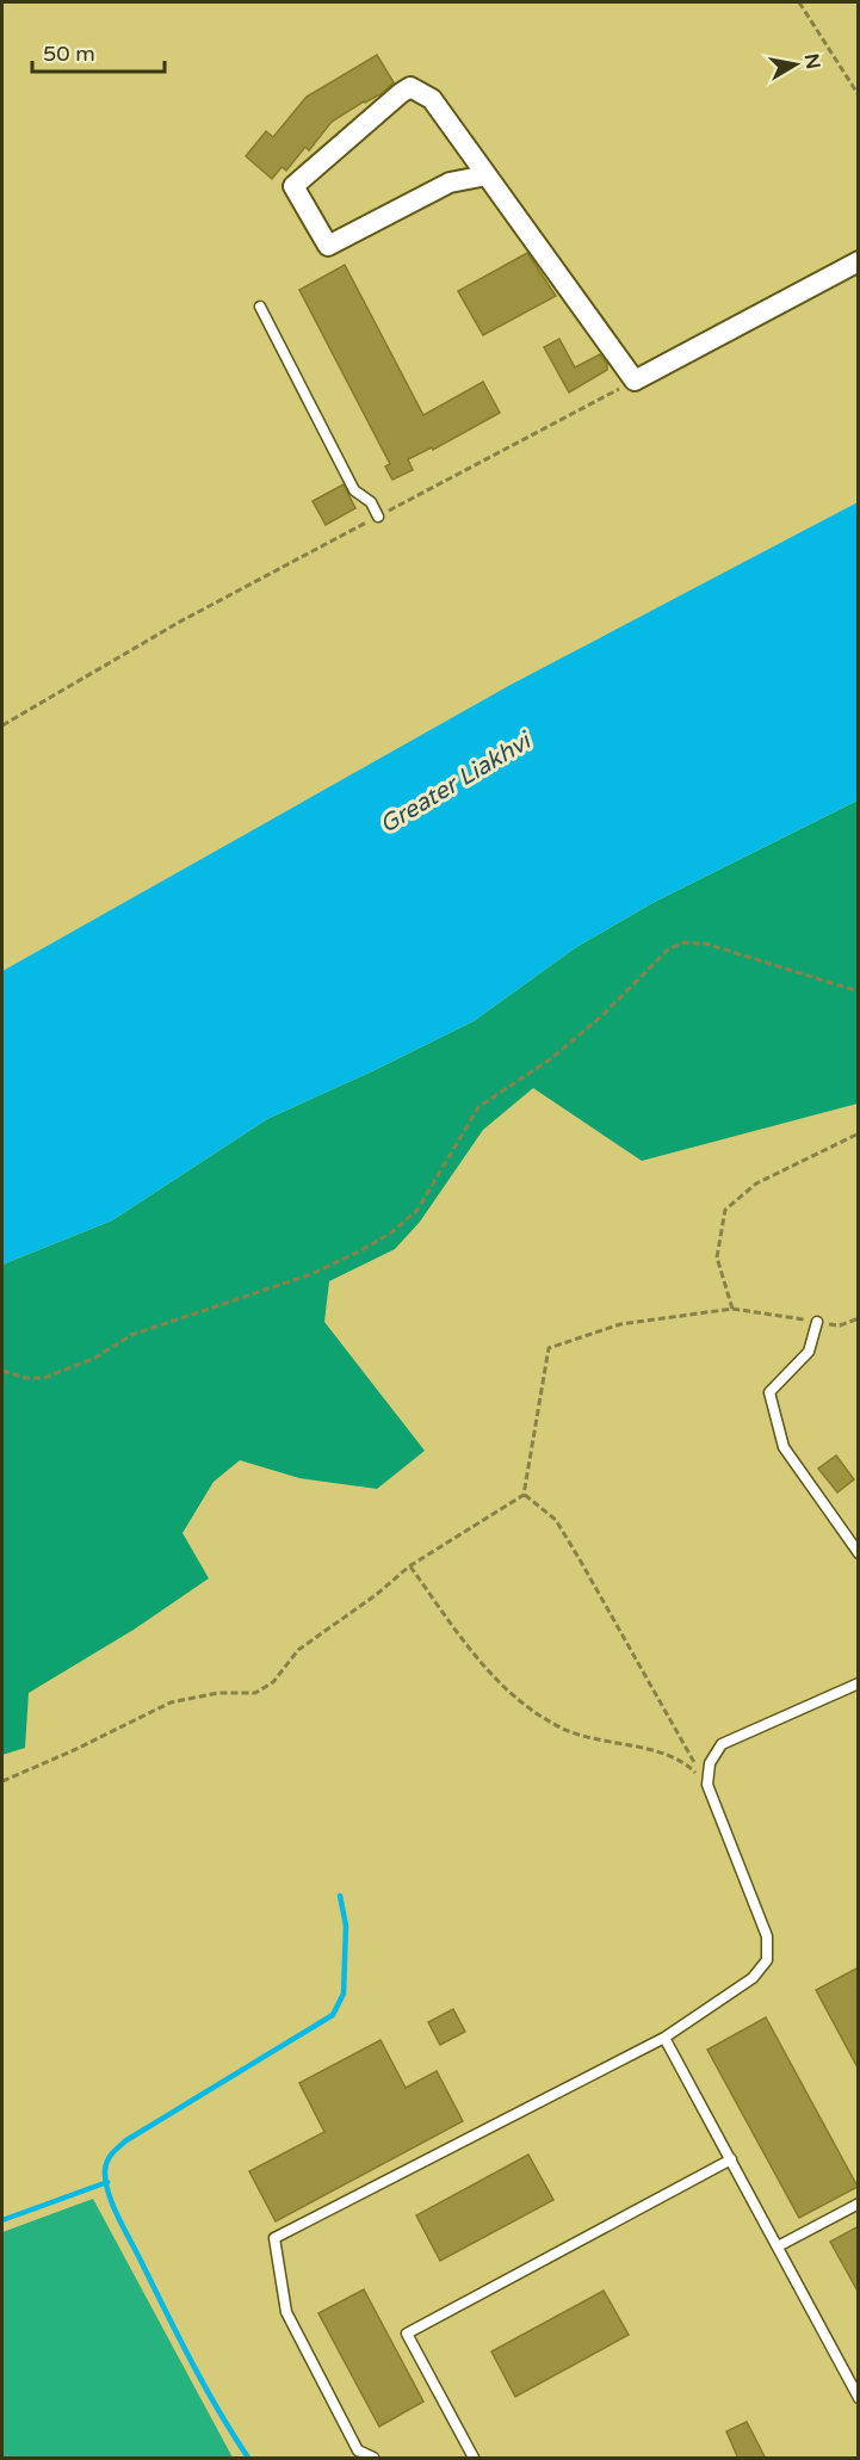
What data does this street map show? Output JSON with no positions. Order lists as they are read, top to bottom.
{
  "water": ["Greater Liakhvi"],
  "scale_bar": "50 m",
  "north": "right"
}
